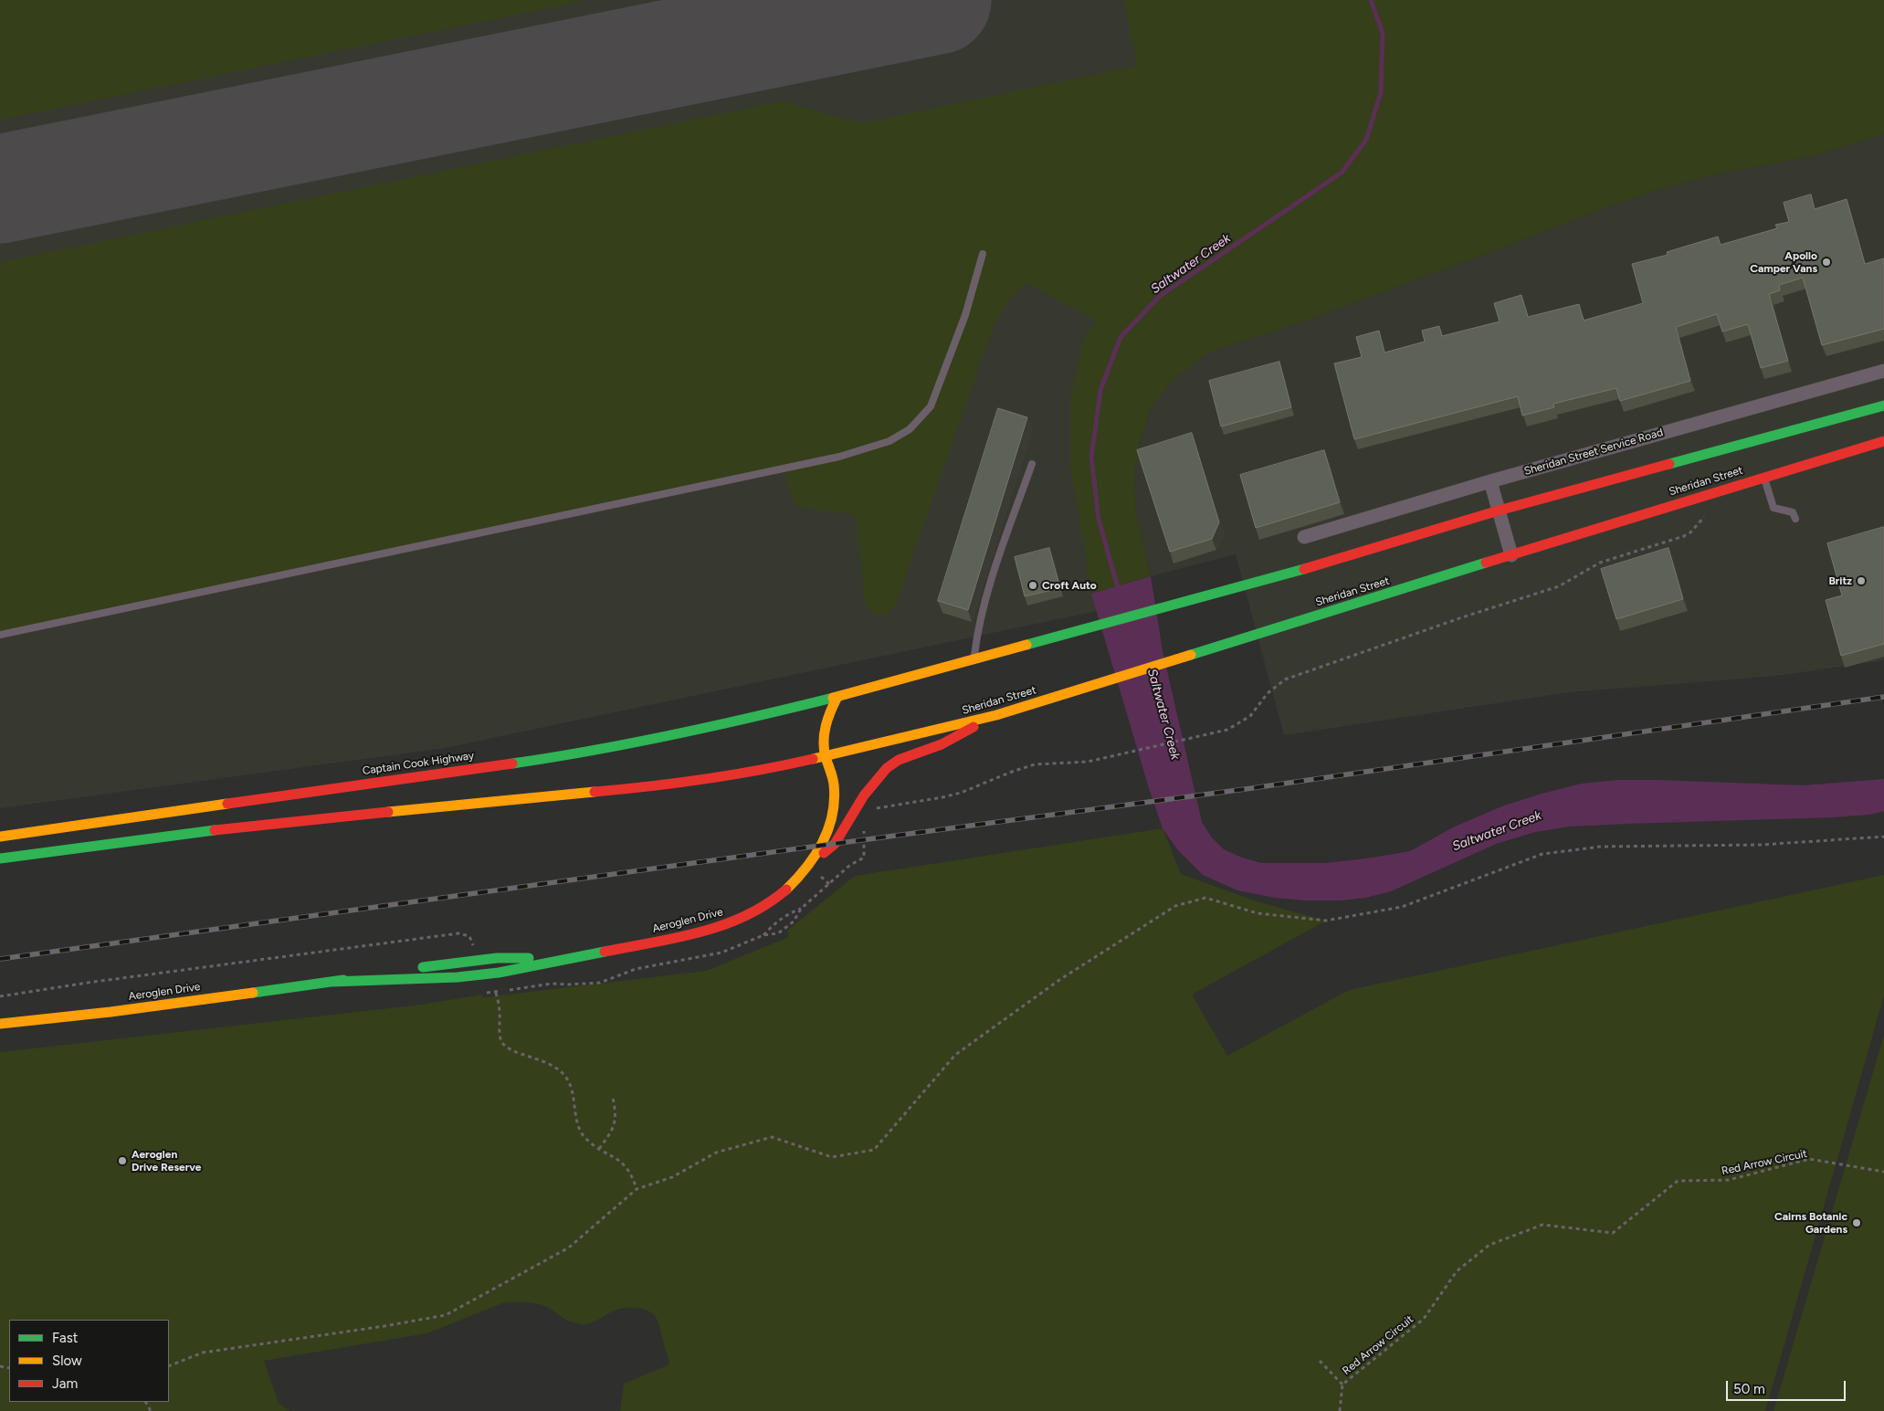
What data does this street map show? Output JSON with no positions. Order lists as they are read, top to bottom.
{
  "streets": {
    "main road": ["Sheridan Street", "Captain Cook Highway", "Aeroglen Drive"],
    "street": ["Sheridan Street Service Road"],
    "path": ["Red Arrow Circuit"]
  },
  "crossings": [
    ["Sheridan Street", "Aeroglen Drive"],
    ["Captain Cook Highway", "Aeroglen Drive"]
  ],
  "water": ["Saltwater Creek"],
  "places": [
    "Apollo Camper Vans",
    "Britz",
    "Croft Auto",
    "Aeroglen Drive Reserve",
    "Cairns Botanic Gardens"
  ],
  "legend": ["Fast", "Slow", "Jam"],
  "scale_bar": "50 m"
}
